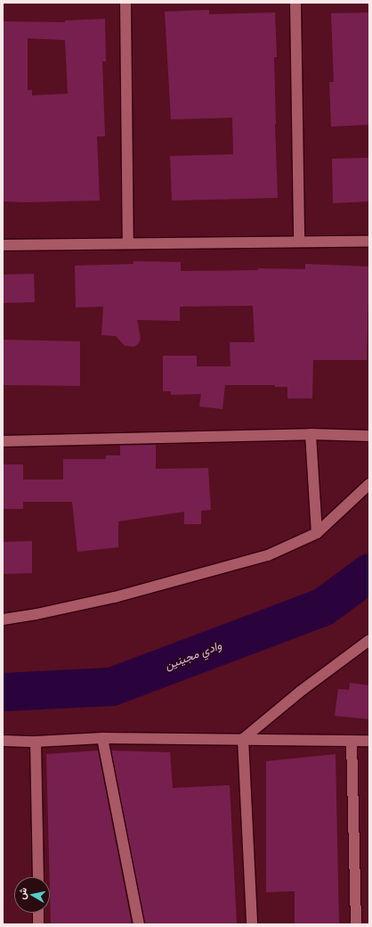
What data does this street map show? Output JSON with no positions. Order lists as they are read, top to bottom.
{
  "water": ["وادي مجينين"],
  "north": "left"
}
